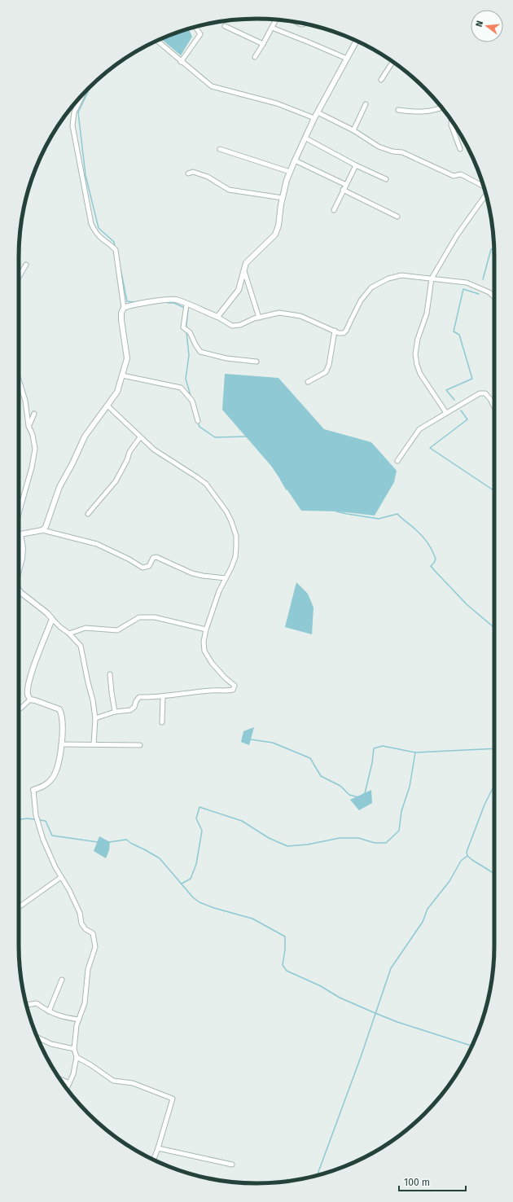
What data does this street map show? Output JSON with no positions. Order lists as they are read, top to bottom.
{
  "scale_bar": "100 m",
  "north": "left"
}
